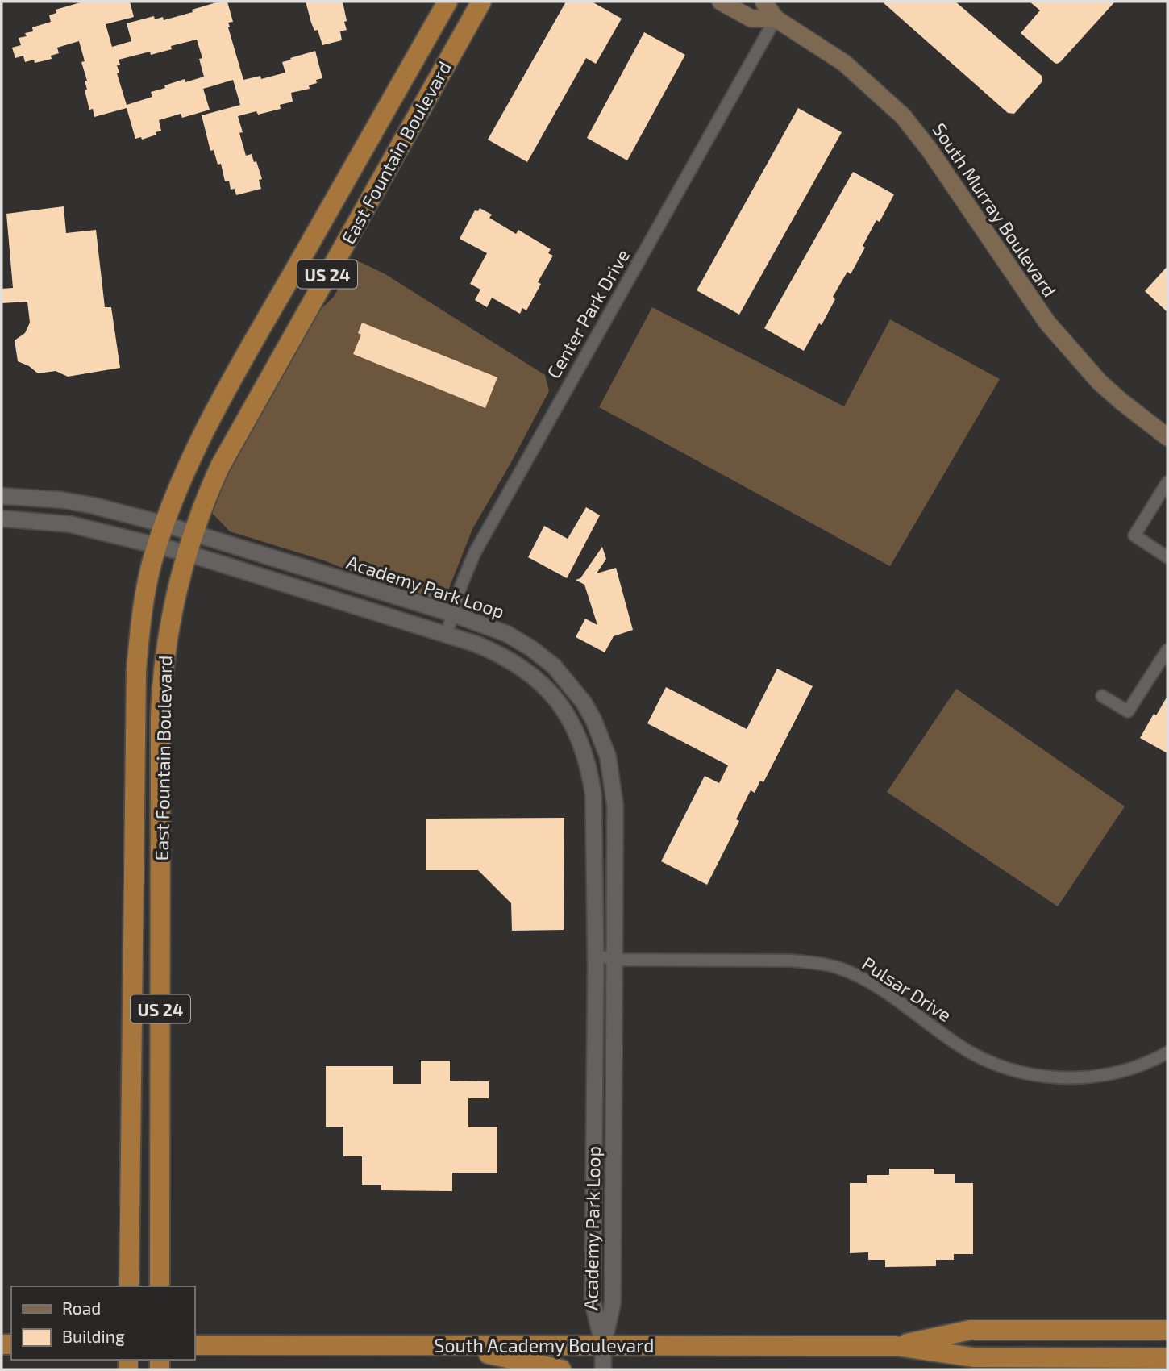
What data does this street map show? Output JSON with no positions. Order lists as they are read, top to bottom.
{
  "streets": {
    "highway": ["East Fountain Boulevard", "US 24", "South Academy Boulevard"],
    "main road": ["South Murray Boulevard"],
    "street": ["Center Park Drive", "Academy Park Loop", "Pulsar Drive"]
  },
  "crossings": [
    ["East Fountain Boulevard", "Academy Park Loop"],
    ["South Murray Boulevard", "Center Park Drive"],
    ["Center Park Drive", "Academy Park Loop"],
    ["Academy Park Loop", "Pulsar Drive"],
    ["Academy Park Loop", "South Academy Boulevard"]
  ],
  "legend": ["Road", "Building"]
}
